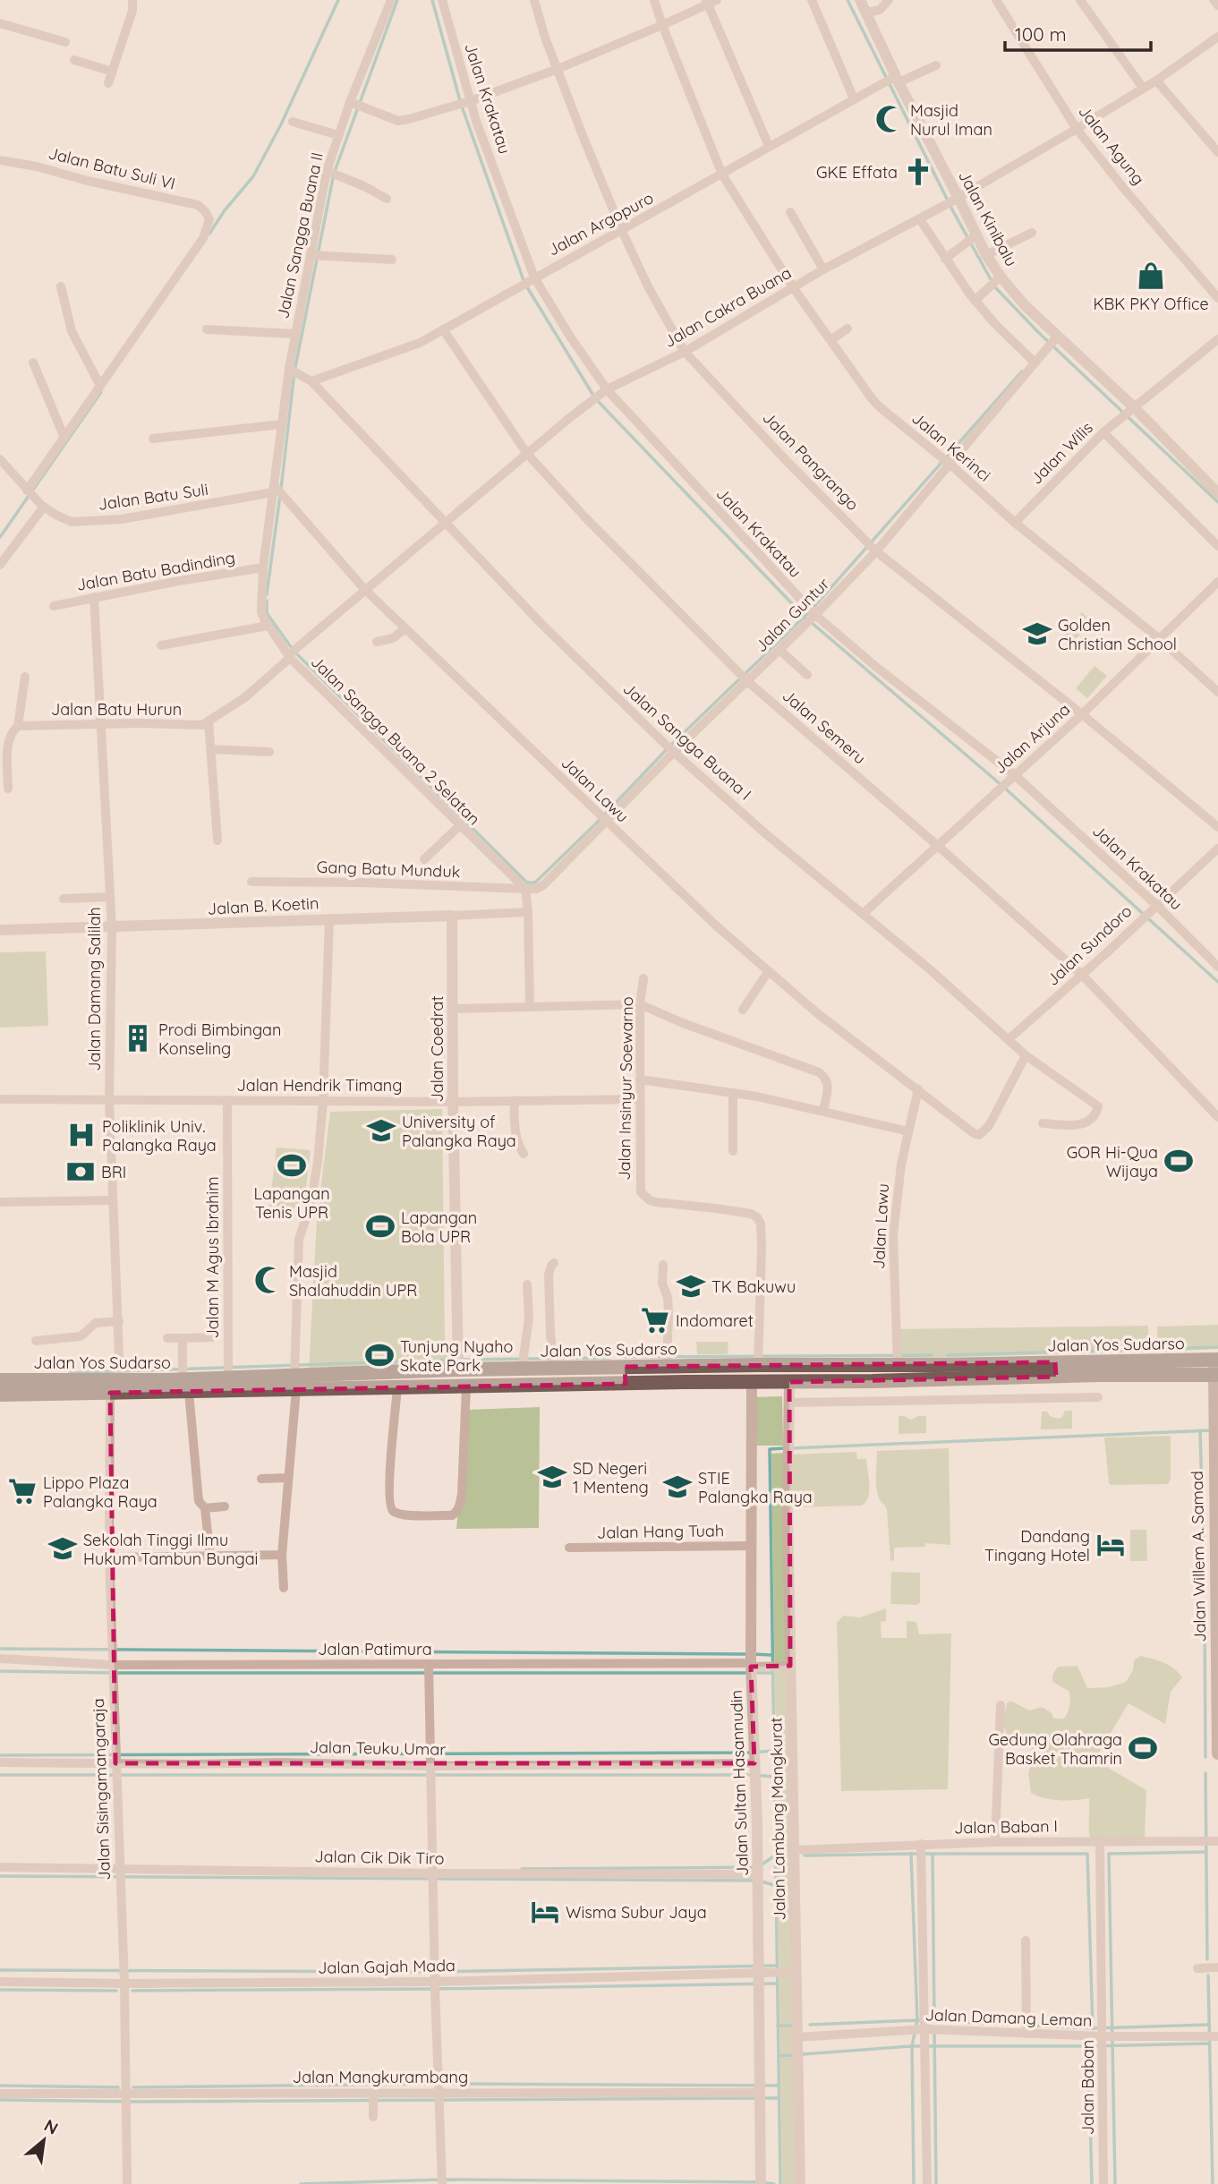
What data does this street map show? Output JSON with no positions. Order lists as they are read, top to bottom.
{
  "streets": {
    "main road": ["Jalan Yos Sudarso", "Jalan Willem A. Samad"],
    "street": [
      "Jalan Krakatau",
      "Jalan Agung",
      "Jalan Batu Suli VI",
      "Jalan Kinibalu",
      "Jalan Argopuro",
      "Jalan Sangga Buana II",
      "Jalan Cakra Buana",
      "Jalan Kerinci",
      "Jalan Wilis",
      "Jalan Pangrango",
      "Jalan Batu Suli",
      "Jalan Batu Badinding",
      "Jalan Guntur",
      "Jalan Batu Hurun",
      "Jalan Semeru",
      "Jalan Arjuna",
      "Jalan Sangga Buana 2 Selatan",
      "Jalan Sangga Buana I",
      "Jalan Lawu",
      "Gang Batu Munduk",
      "Jalan B. Koetin",
      "Jalan Sundoro",
      "Jalan Damang Salilah",
      "Jalan Coedrat",
      "Jalan Hendrik Timang",
      "Jalan Insinyur Soewarno",
      "Jalan M Agus Ibrahim",
      "Jalan Hang Tuah",
      "Jalan Patimura",
      "Jalan Teuku Umar",
      "Jalan Sultan Hasannudin",
      "Jalan Sisingamangaraja",
      "Jalan Lambung Mangkurat",
      "Jalan Baban I",
      "Jalan Cik Dik Tiro",
      "Jalan Gajah Mada",
      "Jalan Damang Leman",
      "Jalan Mangkurambang",
      "Jalan Baban"
    ]
  },
  "crossings": [
    ["Jalan Krakatau", "Jalan Argopuro"],
    ["Jalan Krakatau", "Jalan Cakra Buana"],
    ["Jalan Krakatau", "Jalan Guntur"],
    ["Jalan Krakatau", "Jalan Arjuna"],
    ["Jalan Krakatau", "Jalan Sundoro"],
    ["Jalan Agung", "Jalan Cakra Buana"],
    ["Jalan Kinibalu", "Jalan Argopuro"],
    ["Jalan Kinibalu", "Jalan Cakra Buana"],
    ["Jalan Kinibalu", "Jalan Wilis"],
    ["Jalan Kinibalu", "Jalan Guntur"],
    ["Jalan Argopuro", "Jalan Kerinci"],
    ["Jalan Argopuro", "Jalan Pangrango"],
    ["Jalan Argopuro", "Jalan Semeru"],
    ["Jalan Argopuro", "Jalan Sangga Buana I"],
    ["Jalan Sangga Buana II", "Jalan Batu Suli"],
    ["Jalan Sangga Buana II", "Jalan Sangga Buana 2 Selatan"],
    ["Jalan Sangga Buana II", "Jalan Sangga Buana I"],
    ["Jalan Sangga Buana II", "Jalan Lawu"],
    ["Jalan Cakra Buana", "Jalan Kerinci"],
    ["Jalan Cakra Buana", "Jalan Pangrango"],
    ["Jalan Cakra Buana", "Jalan Batu Hurun"],
    ["Jalan Cakra Buana", "Jalan Semeru"],
    ["Jalan Cakra Buana", "Jalan Sangga Buana 2 Selatan"],
    ["Jalan Cakra Buana", "Jalan Sangga Buana I"],
    ["Jalan Cakra Buana", "Jalan Lawu"],
    ["Jalan Kerinci", "Jalan Wilis"],
    ["Jalan Kerinci", "Jalan Guntur"],
    ["Jalan Kerinci", "Jalan Arjuna"],
    ["Jalan Pangrango", "Jalan Guntur"],
    ["Jalan Pangrango", "Jalan Arjuna"],
    ["Jalan Batu Suli", "Jalan Sangga Buana 2 Selatan"],
    ["Jalan Batu Suli", "Jalan Lawu"],
    ["Jalan Batu Badinding", "Jalan Sangga Buana 2 Selatan"],
    ["Jalan Batu Badinding", "Jalan Damang Salilah"],
    ["Jalan Guntur", "Jalan Semeru"],
    ["Jalan Guntur", "Jalan Sangga Buana 2 Selatan"],
    ["Jalan Guntur", "Jalan Sangga Buana I"],
    ["Jalan Guntur", "Jalan Lawu"],
    ["Jalan Guntur", "Gang Batu Munduk"],
    ["Jalan Batu Hurun", "Jalan Sangga Buana 2 Selatan"],
    ["Jalan Batu Hurun", "Jalan Damang Salilah"],
    ["Jalan Semeru", "Jalan Arjuna"],
    ["Jalan Semeru", "Jalan Sundoro"],
    ["Jalan Arjuna", "Jalan Sangga Buana I"],
    ["Jalan Sangga Buana 2 Selatan", "Jalan Lawu"],
    ["Jalan Sangga Buana 2 Selatan", "Gang Batu Munduk"],
    ["Jalan Sangga Buana I", "Jalan Lawu"],
    ["Jalan Sangga Buana I", "Jalan Sundoro"],
    ["Jalan Lawu", "Jalan Yos Sudarso"],
    ["Jalan B. Koetin", "Jalan Damang Salilah"],
    ["Jalan B. Koetin", "Jalan Coedrat"],
    ["Jalan Damang Salilah", "Jalan Hendrik Timang"],
    ["Jalan Damang Salilah", "Jalan Yos Sudarso"],
    ["Jalan Coedrat", "Jalan Hendrik Timang"],
    ["Jalan Coedrat", "Jalan Yos Sudarso"],
    ["Jalan Hendrik Timang", "Jalan Insinyur Soewarno"],
    ["Jalan Hendrik Timang", "Jalan M Agus Ibrahim"],
    ["Jalan Insinyur Soewarno", "Jalan Yos Sudarso"],
    ["Jalan M Agus Ibrahim", "Jalan Yos Sudarso"],
    ["Jalan Yos Sudarso", "Jalan Willem A. Samad"],
    ["Jalan Yos Sudarso", "Jalan Sultan Hasannudin"],
    ["Jalan Yos Sudarso", "Jalan Sisingamangaraja"],
    ["Jalan Yos Sudarso", "Jalan Lambung Mangkurat"],
    ["Jalan Hang Tuah", "Jalan Sultan Hasannudin"],
    ["Jalan Patimura", "Jalan Sultan Hasannudin"],
    ["Jalan Patimura", "Jalan Sisingamangaraja"],
    ["Jalan Patimura", "Jalan Lambung Mangkurat"],
    ["Jalan Teuku Umar", "Jalan Sultan Hasannudin"],
    ["Jalan Teuku Umar", "Jalan Sisingamangaraja"],
    ["Jalan Sultan Hasannudin", "Jalan Cik Dik Tiro"],
    ["Jalan Sultan Hasannudin", "Jalan Gajah Mada"],
    ["Jalan Sultan Hasannudin", "Jalan Mangkurambang"],
    ["Jalan Sisingamangaraja", "Jalan Cik Dik Tiro"],
    ["Jalan Sisingamangaraja", "Jalan Gajah Mada"],
    ["Jalan Sisingamangaraja", "Jalan Mangkurambang"],
    ["Jalan Lambung Mangkurat", "Jalan Baban I"],
    ["Jalan Lambung Mangkurat", "Jalan Gajah Mada"],
    ["Jalan Lambung Mangkurat", "Jalan Damang Leman"],
    ["Jalan Baban I", "Jalan Baban"],
    ["Jalan Damang Leman", "Jalan Baban"]
  ],
  "places": {
    "mosque": ["Masjid Nurul Iman", "Masjid Shalahuddin UPR"],
    "church": ["GKE Effata"],
    "shop": ["KBK PKY Office"],
    "school or university": [
      "Golden Christian School",
      "University of Palangka Raya",
      "TK Bakuwu",
      "SD Negeri 1 Menteng",
      "STIE Palangka Raya",
      "Sekolah Tinggi Ilmu Hukum Tambun Bungai"
    ],
    "building": ["Prodi Bimbingan Konseling"],
    "hospital": ["Poliklinik Univ. Palangka Raya"],
    "sports": [
      "GOR Hi-Qua Wijaya",
      "Lapangan Tenis UPR",
      "Lapangan Bola UPR",
      "Tunjung Nyaho Skate Park",
      "Gedung Olahraga Basket Thamrin"
    ],
    "bank": ["BRI"],
    "supermarket": ["Indomaret", "Lippo Plaza Palangka Raya"],
    "hotel": ["Dandang Tingang Hotel", "Wisma Subur Jaya"]
  },
  "scale_bar": "100 m",
  "north": "top right"
}
